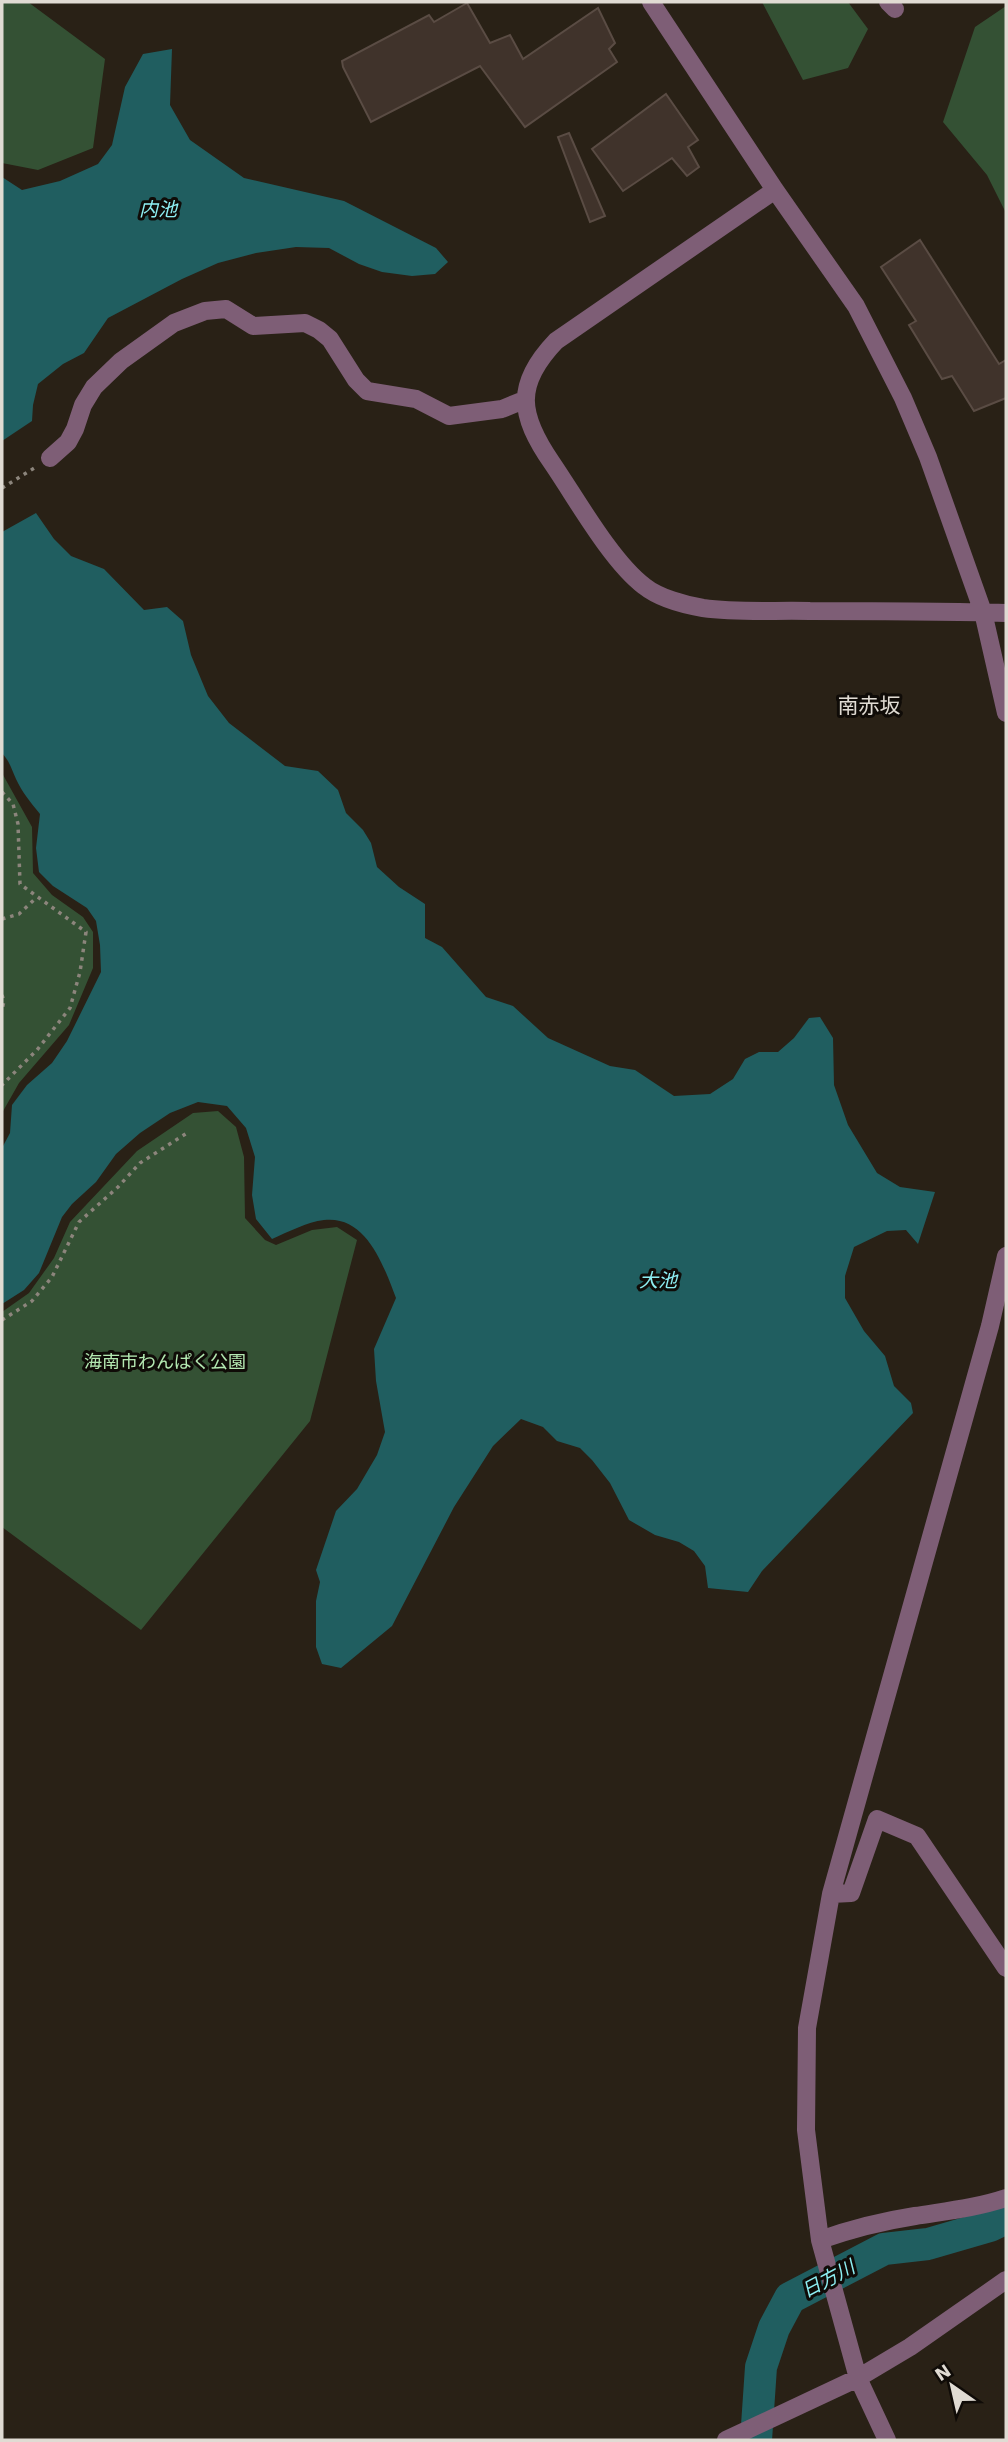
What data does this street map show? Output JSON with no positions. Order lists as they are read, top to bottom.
{
  "districts": ["南赤坂"],
  "water": ["内池", "大池", "日方川"],
  "parks": ["海南市わんぱく公園"],
  "north": "top left"
}
